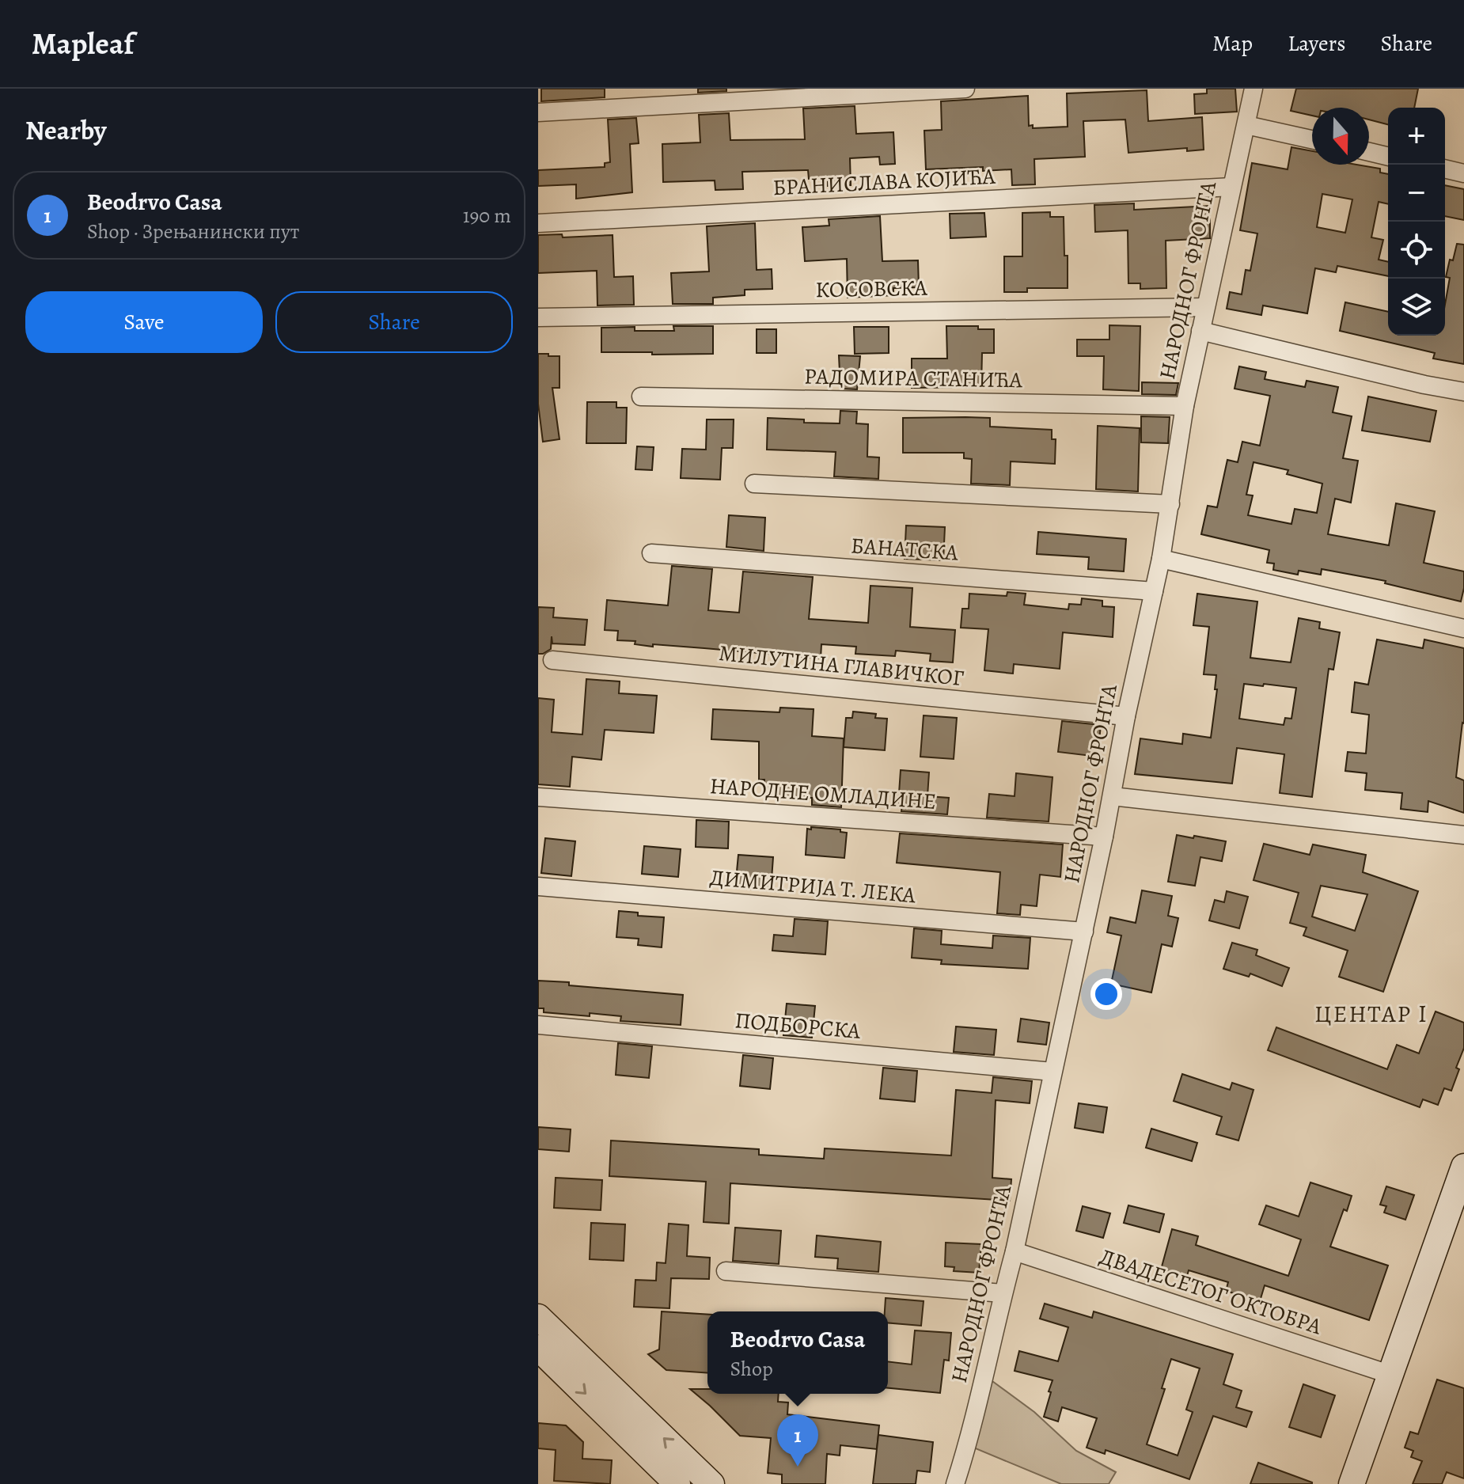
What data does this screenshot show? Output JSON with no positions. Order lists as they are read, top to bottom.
{
  "streets": {
    "street": [
      "БРАНИСЛАВА КОЈИЋА",
      "НАРОДНОГ ФРОНТА",
      "КОСОВСКА",
      "РАДОМИРА СТАНИЋА",
      "БАНАТСКА",
      "МИЛУТИНА ГЛАВИЧКОГ",
      "НАРОДНЕ ОМЛАДИНЕ",
      "ДИМИТРИЈА Т. ЛЕКА",
      "ПОДБОРСКА",
      "ДВАДЕСЕТОГ ОКТОБРА"
    ]
  },
  "crossings": [
    ["БРАНИСЛАВА КОЈИЋА", "НАРОДНОГ ФРОНТА"],
    ["НАРОДНОГ ФРОНТА", "КОСОВСКА"],
    ["НАРОДНОГ ФРОНТА", "РАДОМИРА СТАНИЋА"],
    ["НАРОДНОГ ФРОНТА", "БАНАТСКА"],
    ["НАРОДНОГ ФРОНТА", "МИЛУТИНА ГЛАВИЧКОГ"],
    ["НАРОДНОГ ФРОНТА", "НАРОДНЕ ОМЛАДИНЕ"],
    ["НАРОДНОГ ФРОНТА", "ДИМИТРИЈА Т. ЛЕКА"],
    ["НАРОДНОГ ФРОНТА", "ПОДБОРСКА"],
    ["НАРОДНОГ ФРОНТА", "ДВАДЕСЕТОГ ОКТОБРА"]
  ],
  "districts": ["ЦЕНТАР I"],
  "north": "bottom",
  "page": {
    "header": "Mapleaf",
    "nav": ["Map", "Layers", "Share"],
    "heading": "Nearby",
    "map_buttons": ["+", "−"],
    "list": [
      {
        "mark": "1",
        "name": "Beodrvo Casa",
        "note": "Shop · Зрењанински пут",
        "value": "190 m"
      }
    ],
    "buttons": ["Save", "Share"],
    "popup": ["Beodrvo Casa", "Shop"],
    "pins": "1"
  }
}
